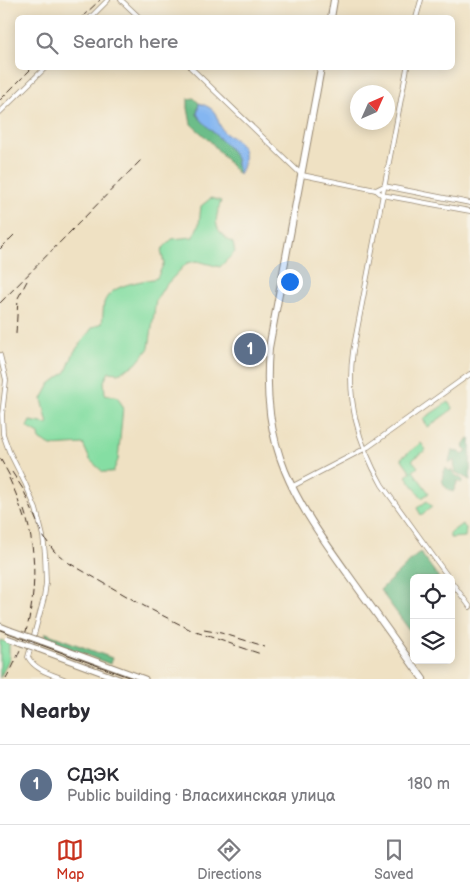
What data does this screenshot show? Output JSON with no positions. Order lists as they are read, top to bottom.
{
  "north": "top right",
  "page": {
    "search": "Search here",
    "pins": "1",
    "heading": "Nearby",
    "list": [
      {
        "mark": "1",
        "name": "СДЭК",
        "note": "Public building · Власихинская улица",
        "value": "180 m"
      }
    ],
    "nav": ["Map", "Directions", "Saved"]
  }
}
